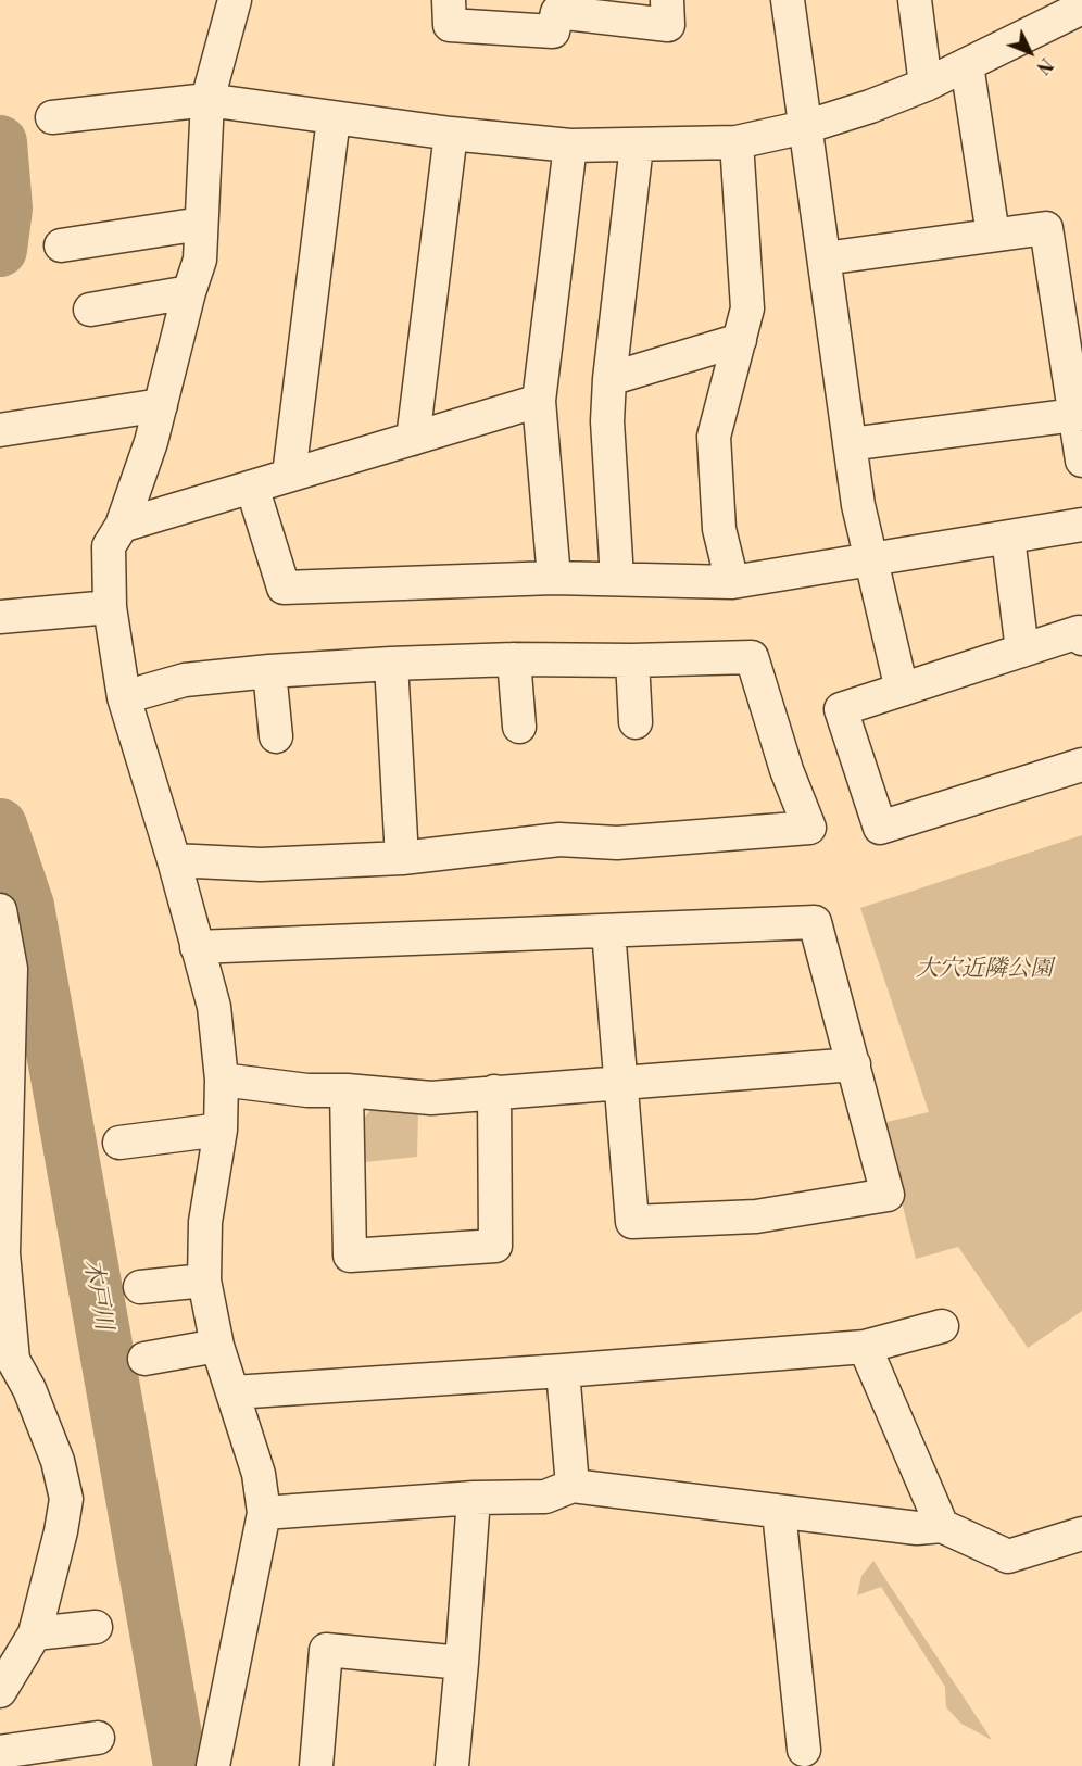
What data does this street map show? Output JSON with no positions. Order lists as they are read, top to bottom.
{
  "water": ["木戸川"],
  "parks": ["大穴近隣公園"],
  "north": "bottom right"
}
